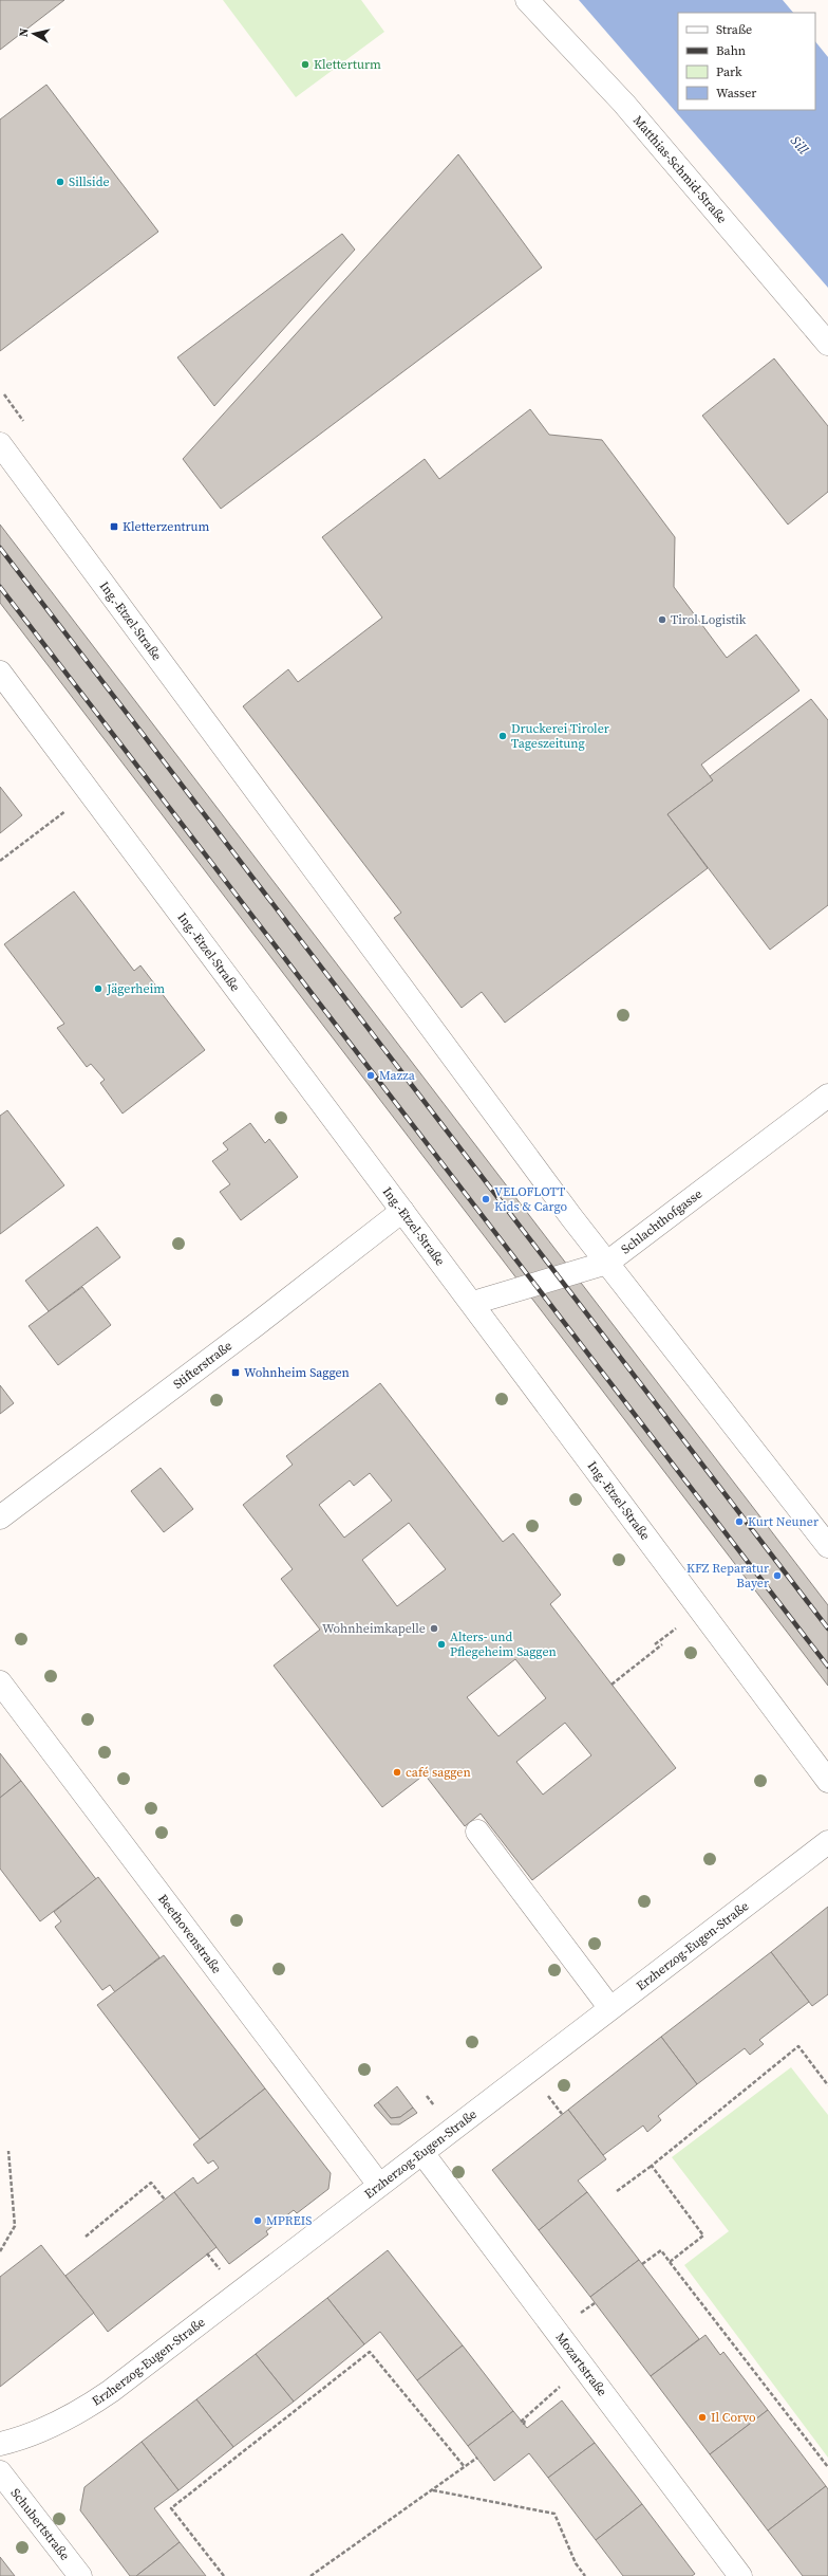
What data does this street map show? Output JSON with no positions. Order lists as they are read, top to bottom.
{
  "streets": {
    "street": [
      "Matthias-Schmid-Straße",
      "Ing.-Etzel-Straße",
      "Schlachthofgasse",
      "Stifterstraße",
      "Beethovenstraße",
      "Erzherzog-Eugen-Straße",
      "Mozartstraße",
      "Schubertstraße"
    ]
  },
  "crossings": [
    ["Ing.-Etzel-Straße", "Schlachthofgasse"],
    ["Ing.-Etzel-Straße", "Stifterstraße"],
    ["Beethovenstraße", "Erzherzog-Eugen-Straße"],
    ["Erzherzog-Eugen-Straße", "Mozartstraße"]
  ],
  "water": ["Sill"],
  "places": {
    "other": [
      "Kletterturm",
      "Sillside",
      "Tirol Logistik",
      "Druckerei Tiroler Tageszeitung",
      "Jägerheim",
      "Mazza",
      "VELOFLOTT Kids & Cargo",
      "Kurt Neuner",
      "KFZ Reparatur Bayer",
      "Wohnheimkapelle",
      "Alters- und Pflegeheim Saggen",
      "café saggen",
      "MPREIS",
      "Il Corvo"
    ],
    "transit": ["Kletterzentrum", "Wohnheim Saggen"]
  },
  "legend": [
    "Straße",
    "Bahn",
    "Park",
    "Wasser"
  ],
  "north": "left"
}
